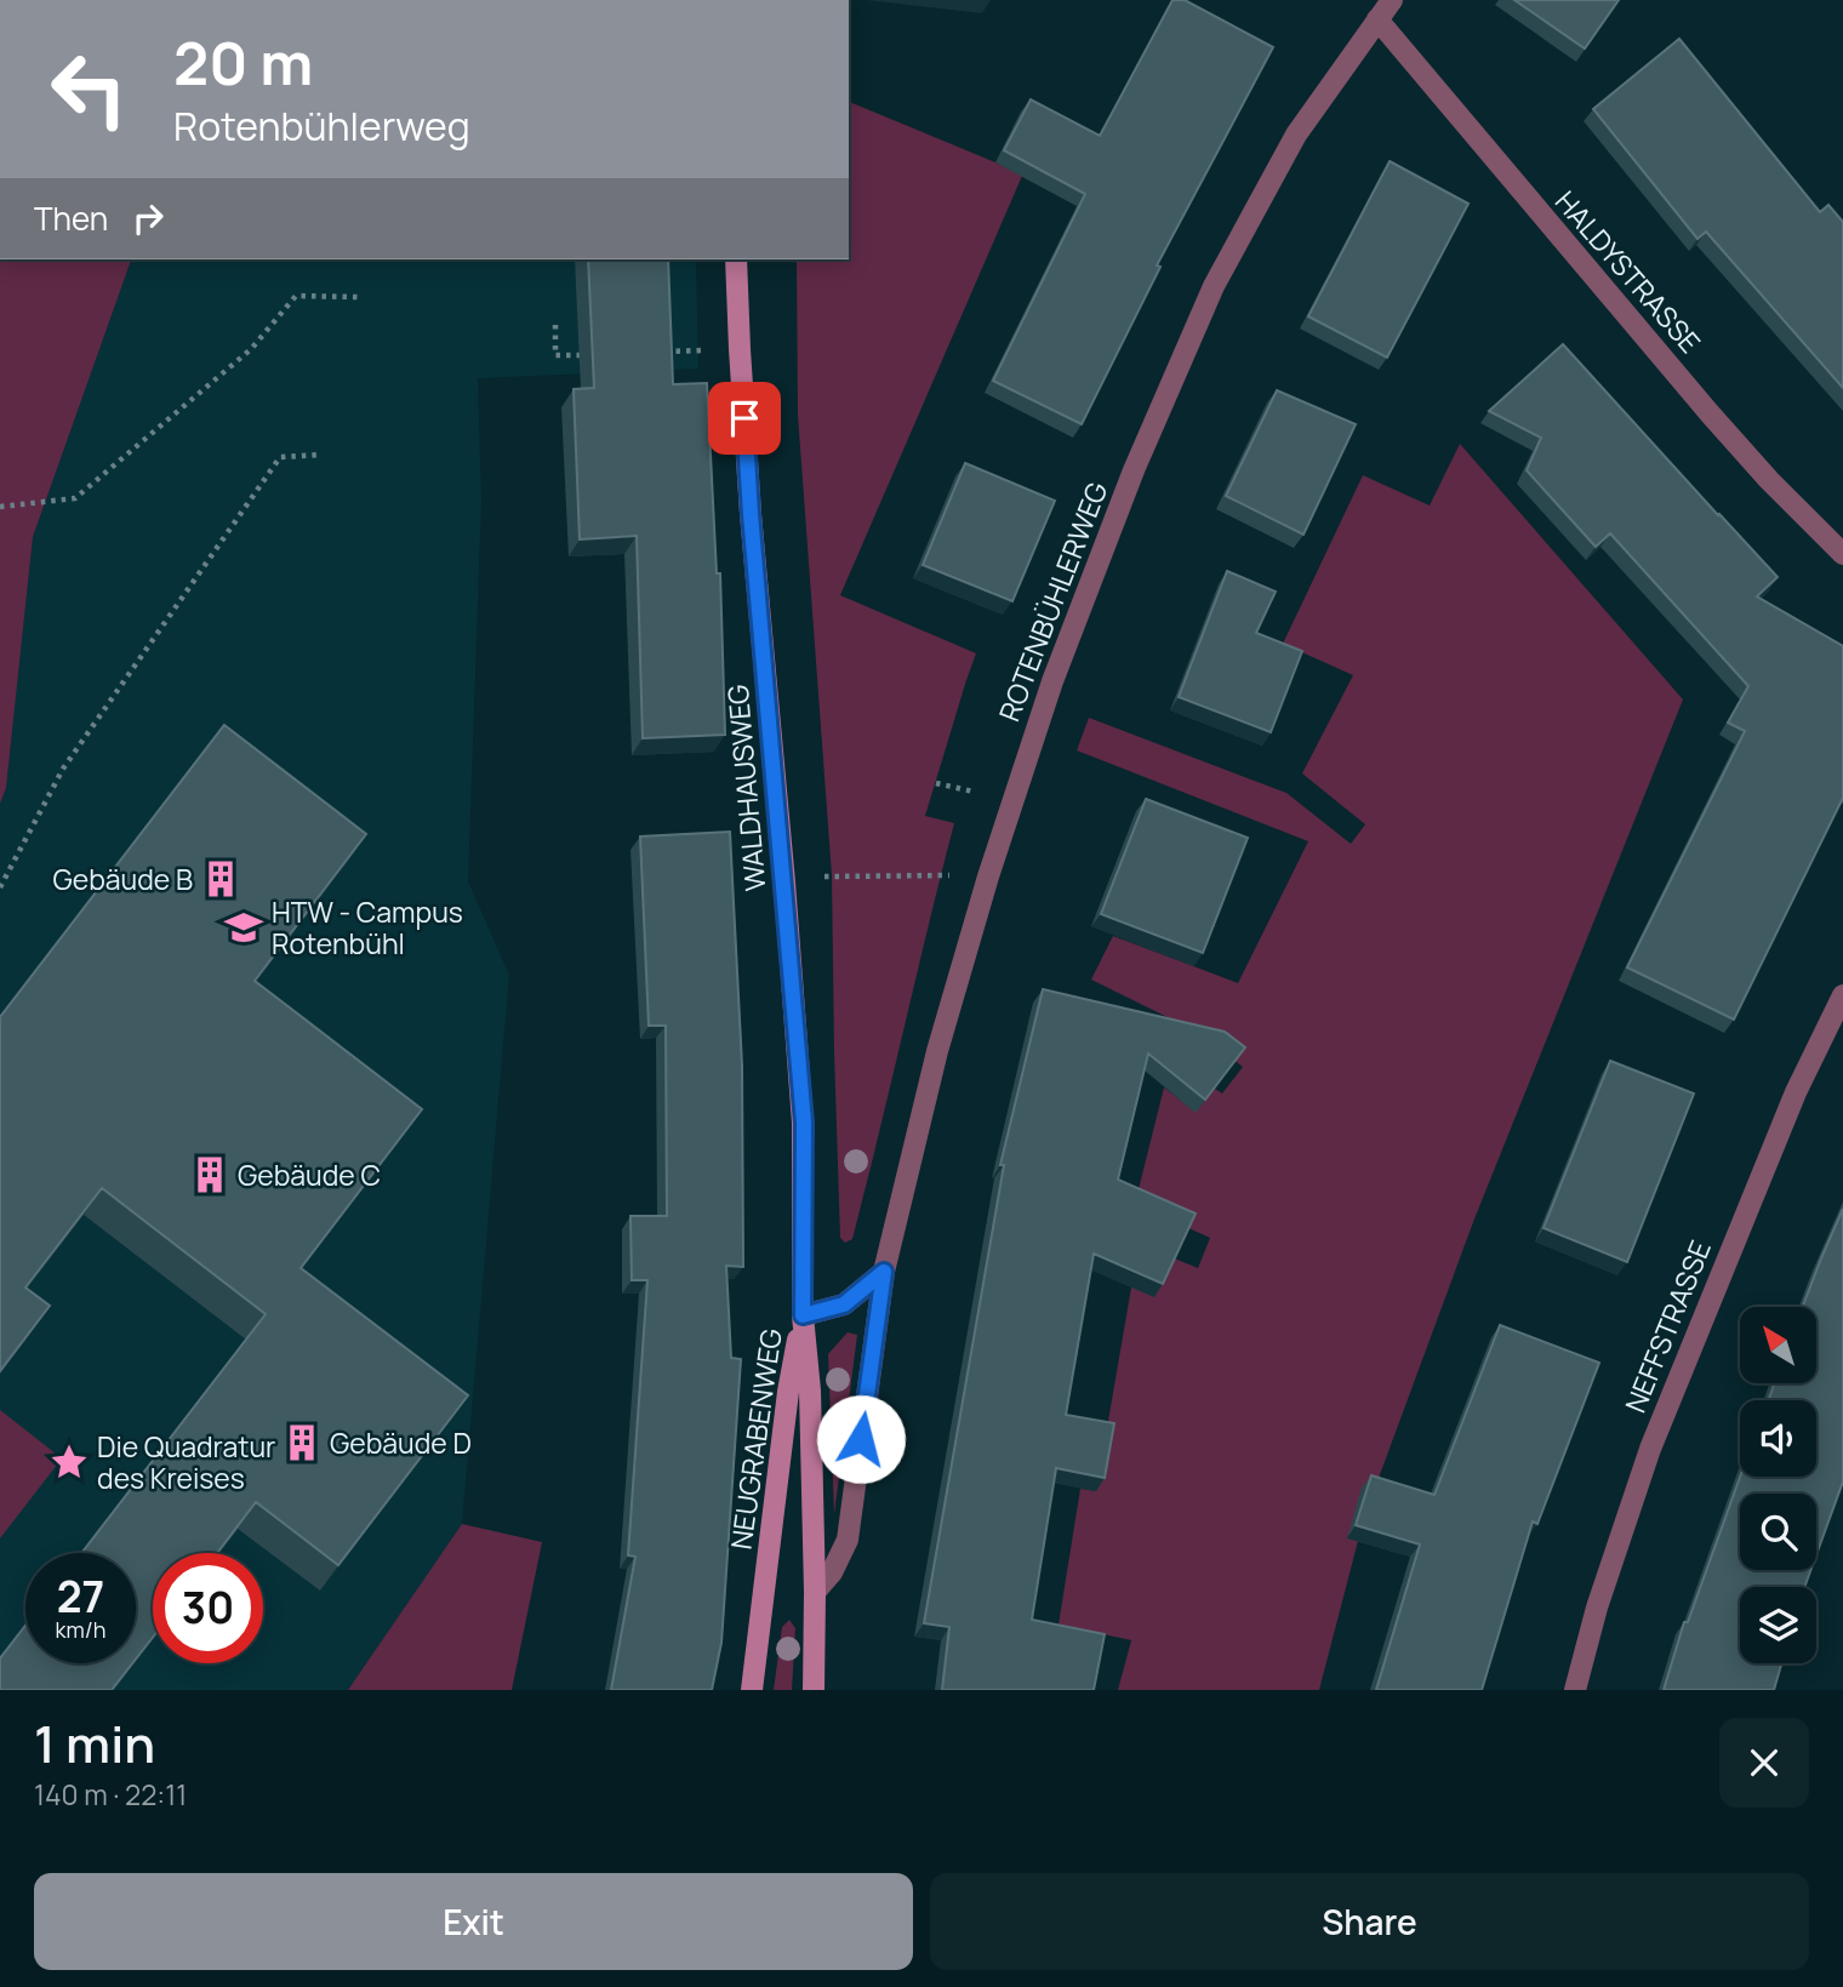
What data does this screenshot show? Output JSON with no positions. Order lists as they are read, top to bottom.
{
  "streets": {
    "main road": ["WALDHAUSWEG", "NEUGRABENWEG"],
    "street": ["HALDYSTRASSE", "ROTENBÜHLERWEG", "NEFFSTRASSE"]
  },
  "crossings": [
    ["HALDYSTRASSE", "ROTENBÜHLERWEG"],
    ["ROTENBÜHLERWEG", "NEUGRABENWEG"],
    ["WALDHAUSWEG", "NEUGRABENWEG"]
  ],
  "places": {
    "building": ["Gebäude B", "Gebäude C", "Gebäude D"],
    "school or university": ["HTW - Campus Rotenbühl"],
    "place": ["Die Quadratur des Kreises"]
  },
  "north": "top left",
  "page": {
    "turn": ["20 m", "Rotenbühlerweg"],
    "then": "Then",
    "speed": "27 km/h",
    "limit": "30",
    "heading": ["1 min", "140 m · 22:11"],
    "buttons": ["Exit", "Share"]
  }
}
